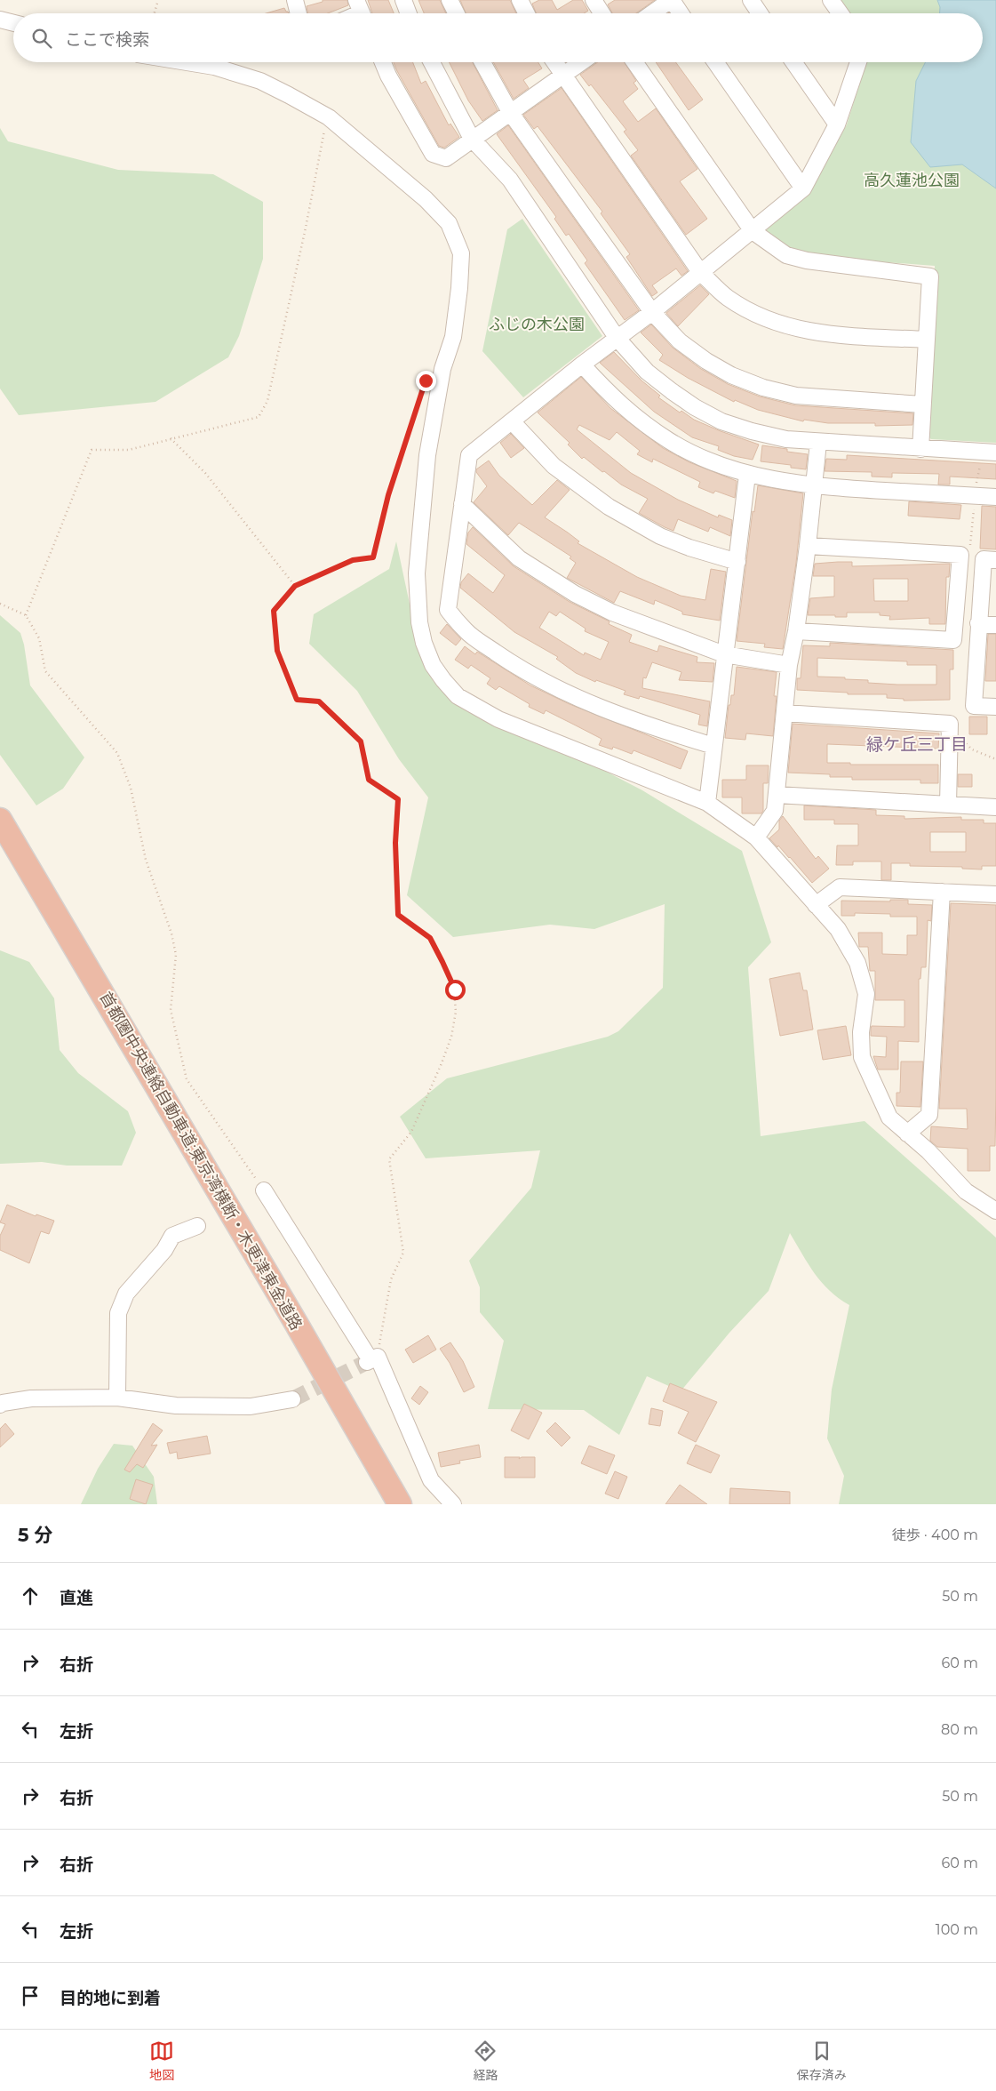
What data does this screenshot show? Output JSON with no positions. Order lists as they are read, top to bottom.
{
  "streets": {
    "highway": ["首都圏中央連絡自動車道;東京湾横断・木更津東金道路"]
  },
  "districts": ["緑ケ丘三丁目"],
  "parks": ["高久蓮池公園", "ふじの木公園"],
  "page": {
    "search": "ここで検索",
    "heading": ["5 分", "徒歩 · 400 m"],
    "list": [
      ["直進", "50 m"],
      ["右折", "60 m"],
      ["左折", "80 m"],
      ["右折", "50 m"],
      ["右折", "60 m"],
      ["左折", "100 m"],
      "目的地に到着"
    ],
    "nav": ["地図", "経路", "保存済み"]
  }
}
